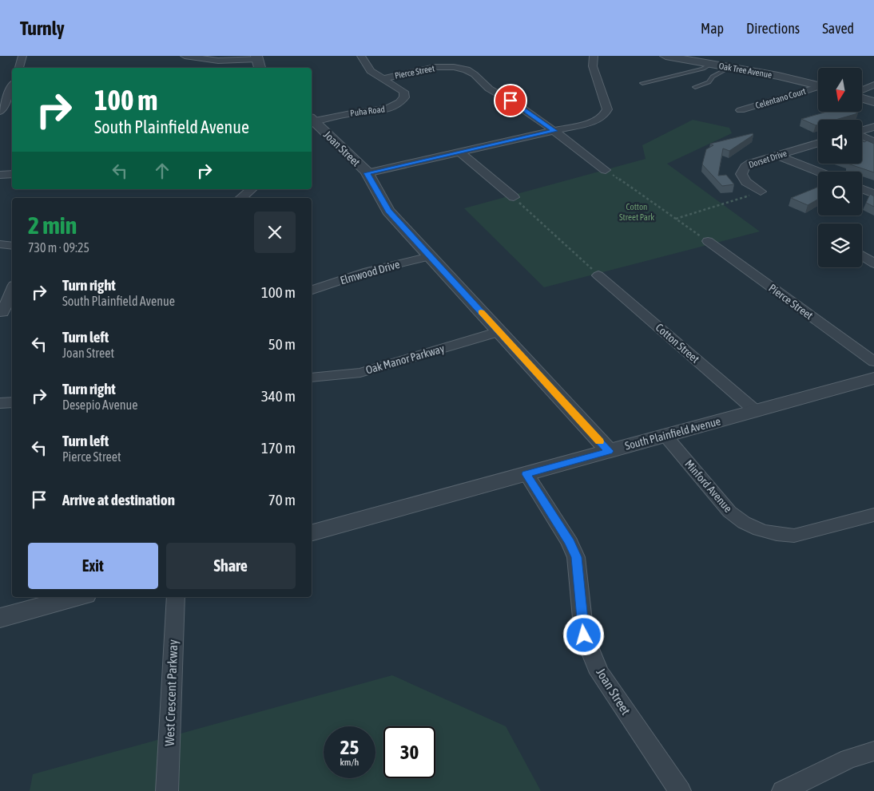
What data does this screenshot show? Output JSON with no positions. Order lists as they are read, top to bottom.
{
  "streets": {
    "street": [
      "Oak Tree Avenue",
      "Pierce Street",
      "Celentano Court",
      "Puha Road",
      "Joan Street",
      "Dorset Drive",
      "Elmwood Drive",
      "Cotton Street",
      "Oak Manor Parkway",
      "South Plainfield Avenue",
      "Minford Avenue",
      "West Crescent Parkway"
    ]
  },
  "crossings": [
    ["Pierce Street", "Puha Road"],
    ["Puha Road", "Joan Street"],
    ["Joan Street", "Elmwood Drive"],
    ["Joan Street", "Oak Manor Parkway"],
    ["Joan Street", "South Plainfield Avenue"],
    ["Cotton Street", "South Plainfield Avenue"],
    ["South Plainfield Avenue", "Minford Avenue"]
  ],
  "parks": ["Cotton Street Park"],
  "north": "bottom",
  "page": {
    "header": "Turnly",
    "nav": ["Map", "Directions", "Saved"],
    "turn": ["100 m", "South Plainfield Avenue"],
    "heading": ["2 min", "730 m · 09:25"],
    "list": [
      {
        "name": "Turn right",
        "note": "South Plainfield Avenue",
        "value": "100 m"
      },
      {
        "name": "Turn left",
        "note": "Joan Street",
        "value": "50 m"
      },
      {
        "name": "Turn right",
        "note": "Desepio Avenue",
        "value": "340 m"
      },
      {
        "name": "Turn left",
        "note": "Pierce Street",
        "value": "170 m"
      },
      {
        "name": "Arrive at destination",
        "value": "70 m"
      }
    ],
    "buttons": ["Exit", "Share"],
    "speed": "25 km/h",
    "limit": "30"
  }
}
